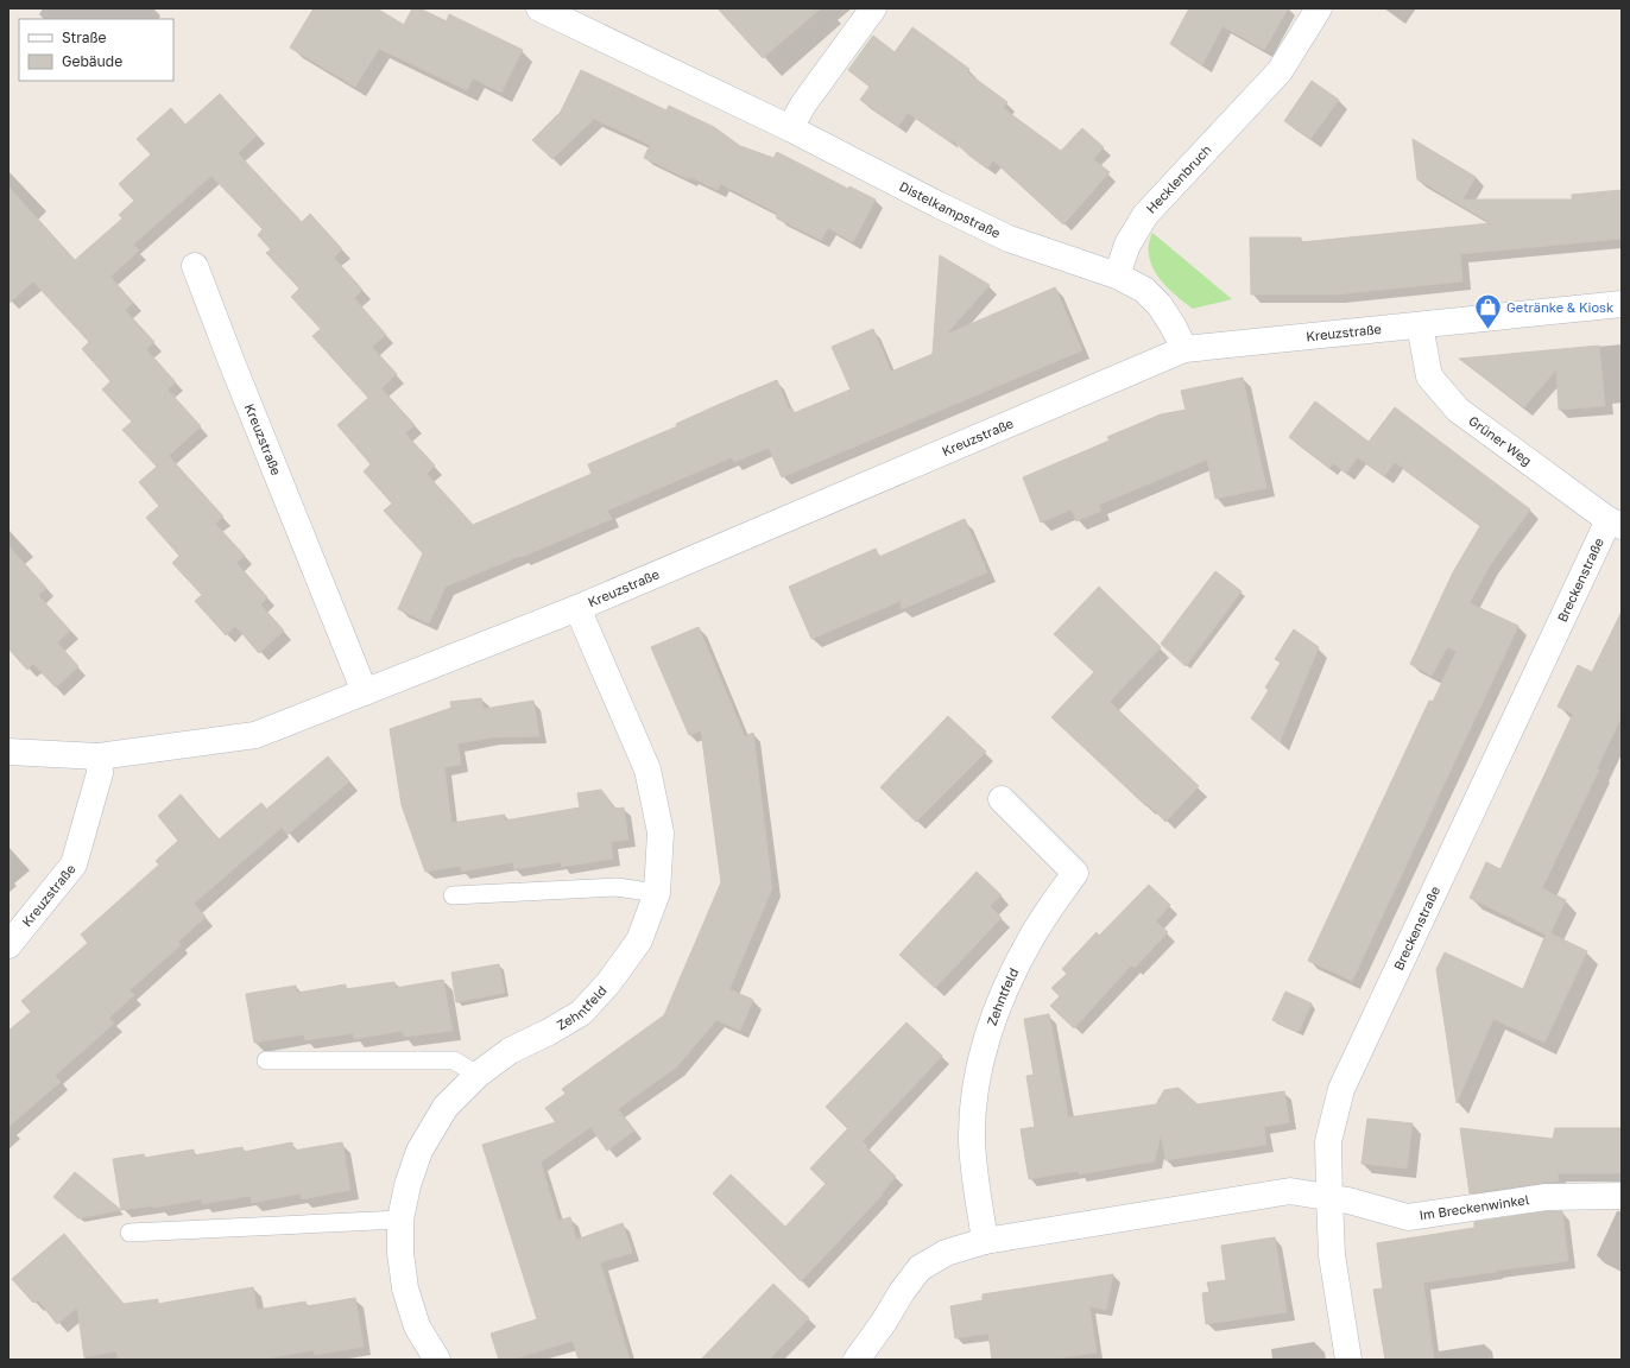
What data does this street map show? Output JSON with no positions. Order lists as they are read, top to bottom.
{
  "streets": {
    "street": [
      "Hecklenbruch",
      "Distelkampstraße",
      "Kreuzstraße",
      "Grüner Weg",
      "Breckenstraße",
      "Zehntfeld",
      "Im Breckenwinkel"
    ]
  },
  "crossings": [
    ["Hecklenbruch", "Distelkampstraße"],
    ["Kreuzstraße", "Grüner Weg"],
    ["Kreuzstraße", "Zehntfeld"],
    ["Grüner Weg", "Breckenstraße"],
    ["Breckenstraße", "Im Breckenwinkel"]
  ],
  "places": {
    "shop": ["Getränke & Kiosk"]
  },
  "legend": ["Straße", "Gebäude"]
}
